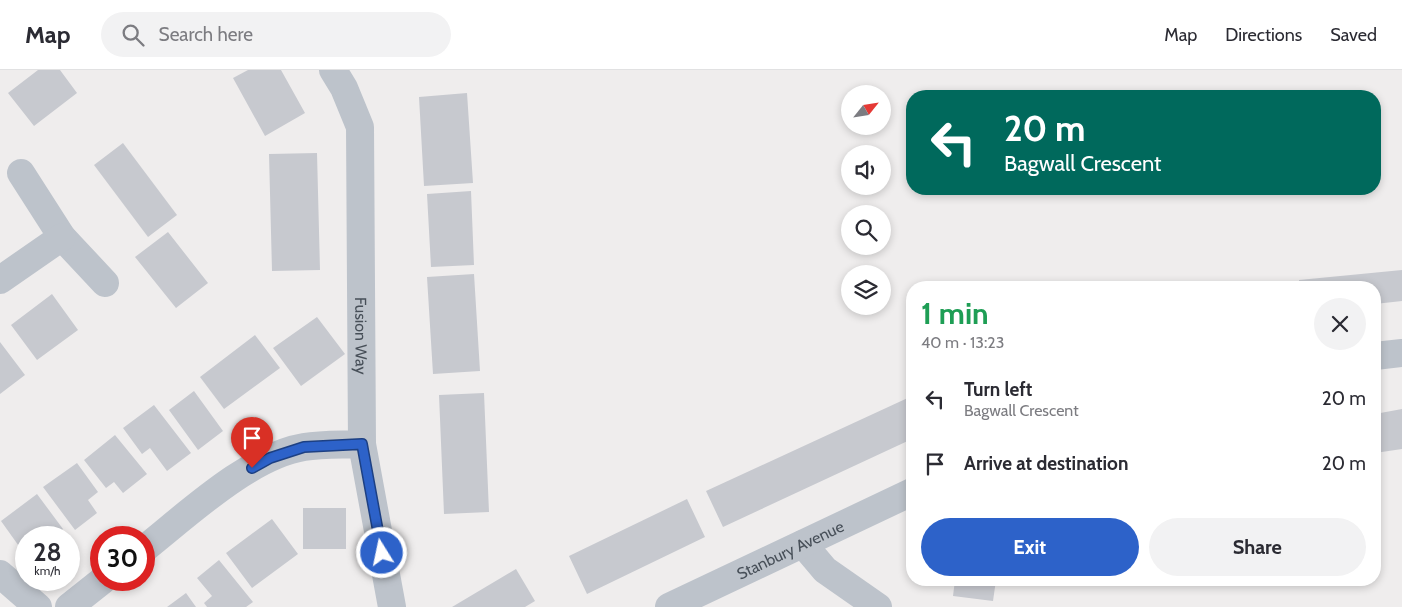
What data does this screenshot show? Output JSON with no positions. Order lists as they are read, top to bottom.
{
  "streets": {
    "street": ["Fusion Way", "Stanbury Avenue"]
  },
  "north": "top right",
  "page": {
    "header": "Map",
    "search": "Search here",
    "nav": ["Map", "Directions", "Saved"],
    "turn": ["20 m", "Bagwall Crescent"],
    "heading": ["1 min", "40 m · 13:23"],
    "list": [
      {
        "name": "Turn left",
        "note": "Bagwall Crescent",
        "value": "20 m"
      },
      {
        "name": "Arrive at destination",
        "value": "20 m"
      }
    ],
    "buttons": ["Exit", "Share"],
    "speed": "28 km/h",
    "limit": "30"
  }
}
